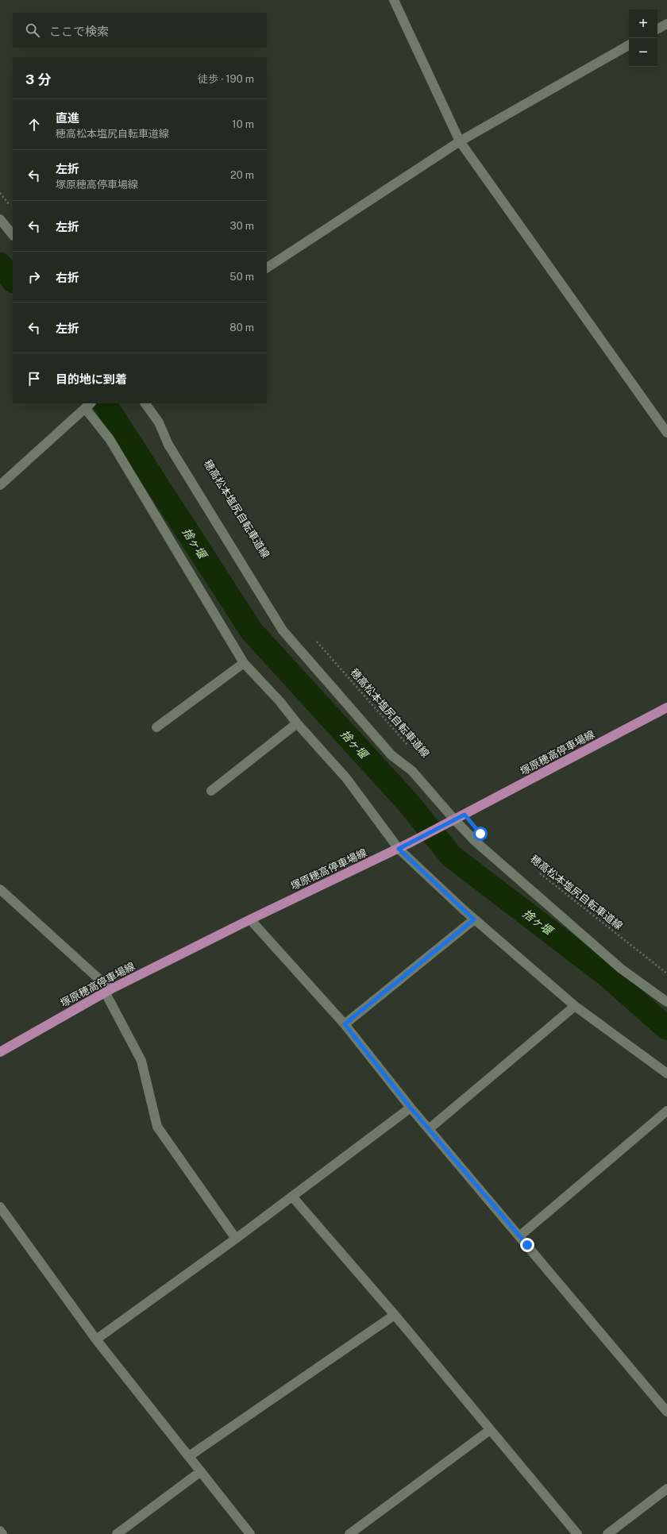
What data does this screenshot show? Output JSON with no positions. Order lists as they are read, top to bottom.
{
  "streets": {
    "main road": ["塚原穂高停車場線"],
    "path": ["穂高松本塩尻自転車道線"]
  },
  "water": ["捨ヶ堰"],
  "page": {
    "map_buttons": ["+", "−"],
    "search": "ここで検索",
    "heading": ["3 分", "徒歩 · 190 m"],
    "list": [
      ["直進", "穂高松本塩尻自転車道線", "10 m"],
      ["左折", "塚原穂高停車場線", "20 m"],
      ["左折", "30 m"],
      ["右折", "50 m"],
      ["左折", "80 m"],
      "目的地に到着"
    ]
  }
}
